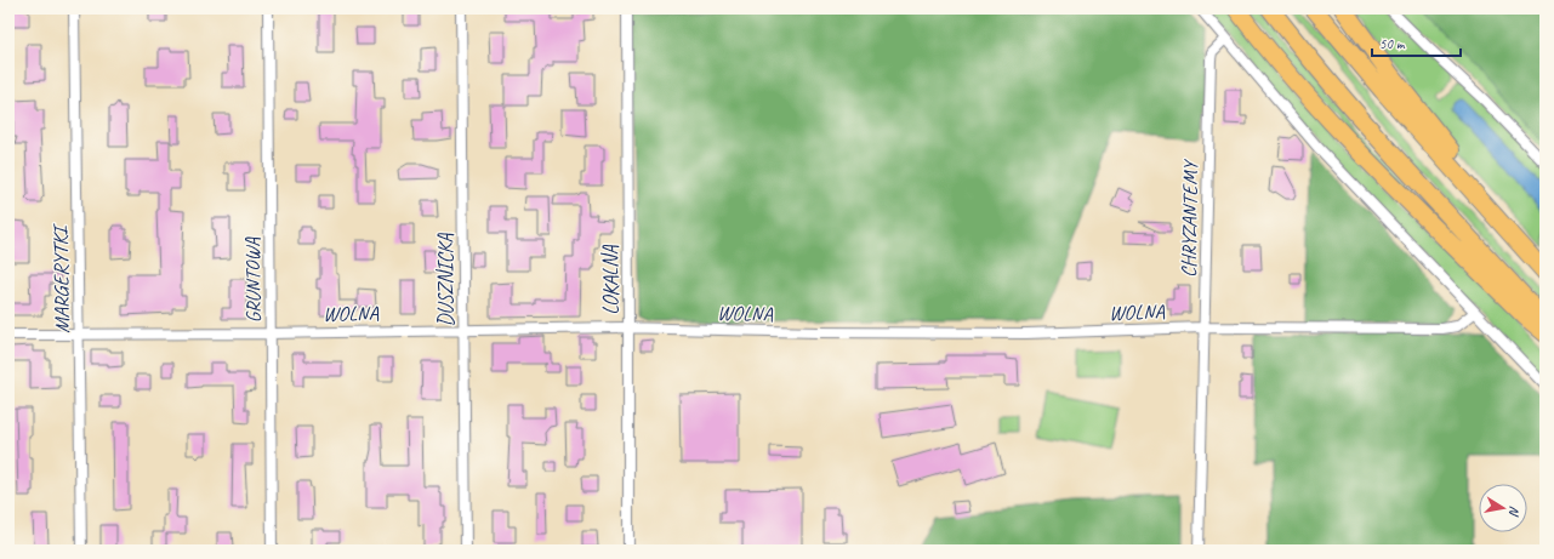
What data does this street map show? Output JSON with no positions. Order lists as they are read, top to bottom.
{
  "streets": {
    "street": [
      "CHRYZANTEMY",
      "MARGERYTKI",
      "GRUNTOWA",
      "DUSZNICKA",
      "LOKALNA",
      "WOLNA"
    ]
  },
  "crossings": [
    ["CHRYZANTEMY", "WOLNA"],
    ["MARGERYTKI", "WOLNA"],
    ["GRUNTOWA", "WOLNA"],
    ["DUSZNICKA", "WOLNA"],
    ["LOKALNA", "WOLNA"]
  ],
  "scale_bar": "50 m",
  "north": "right"
}
